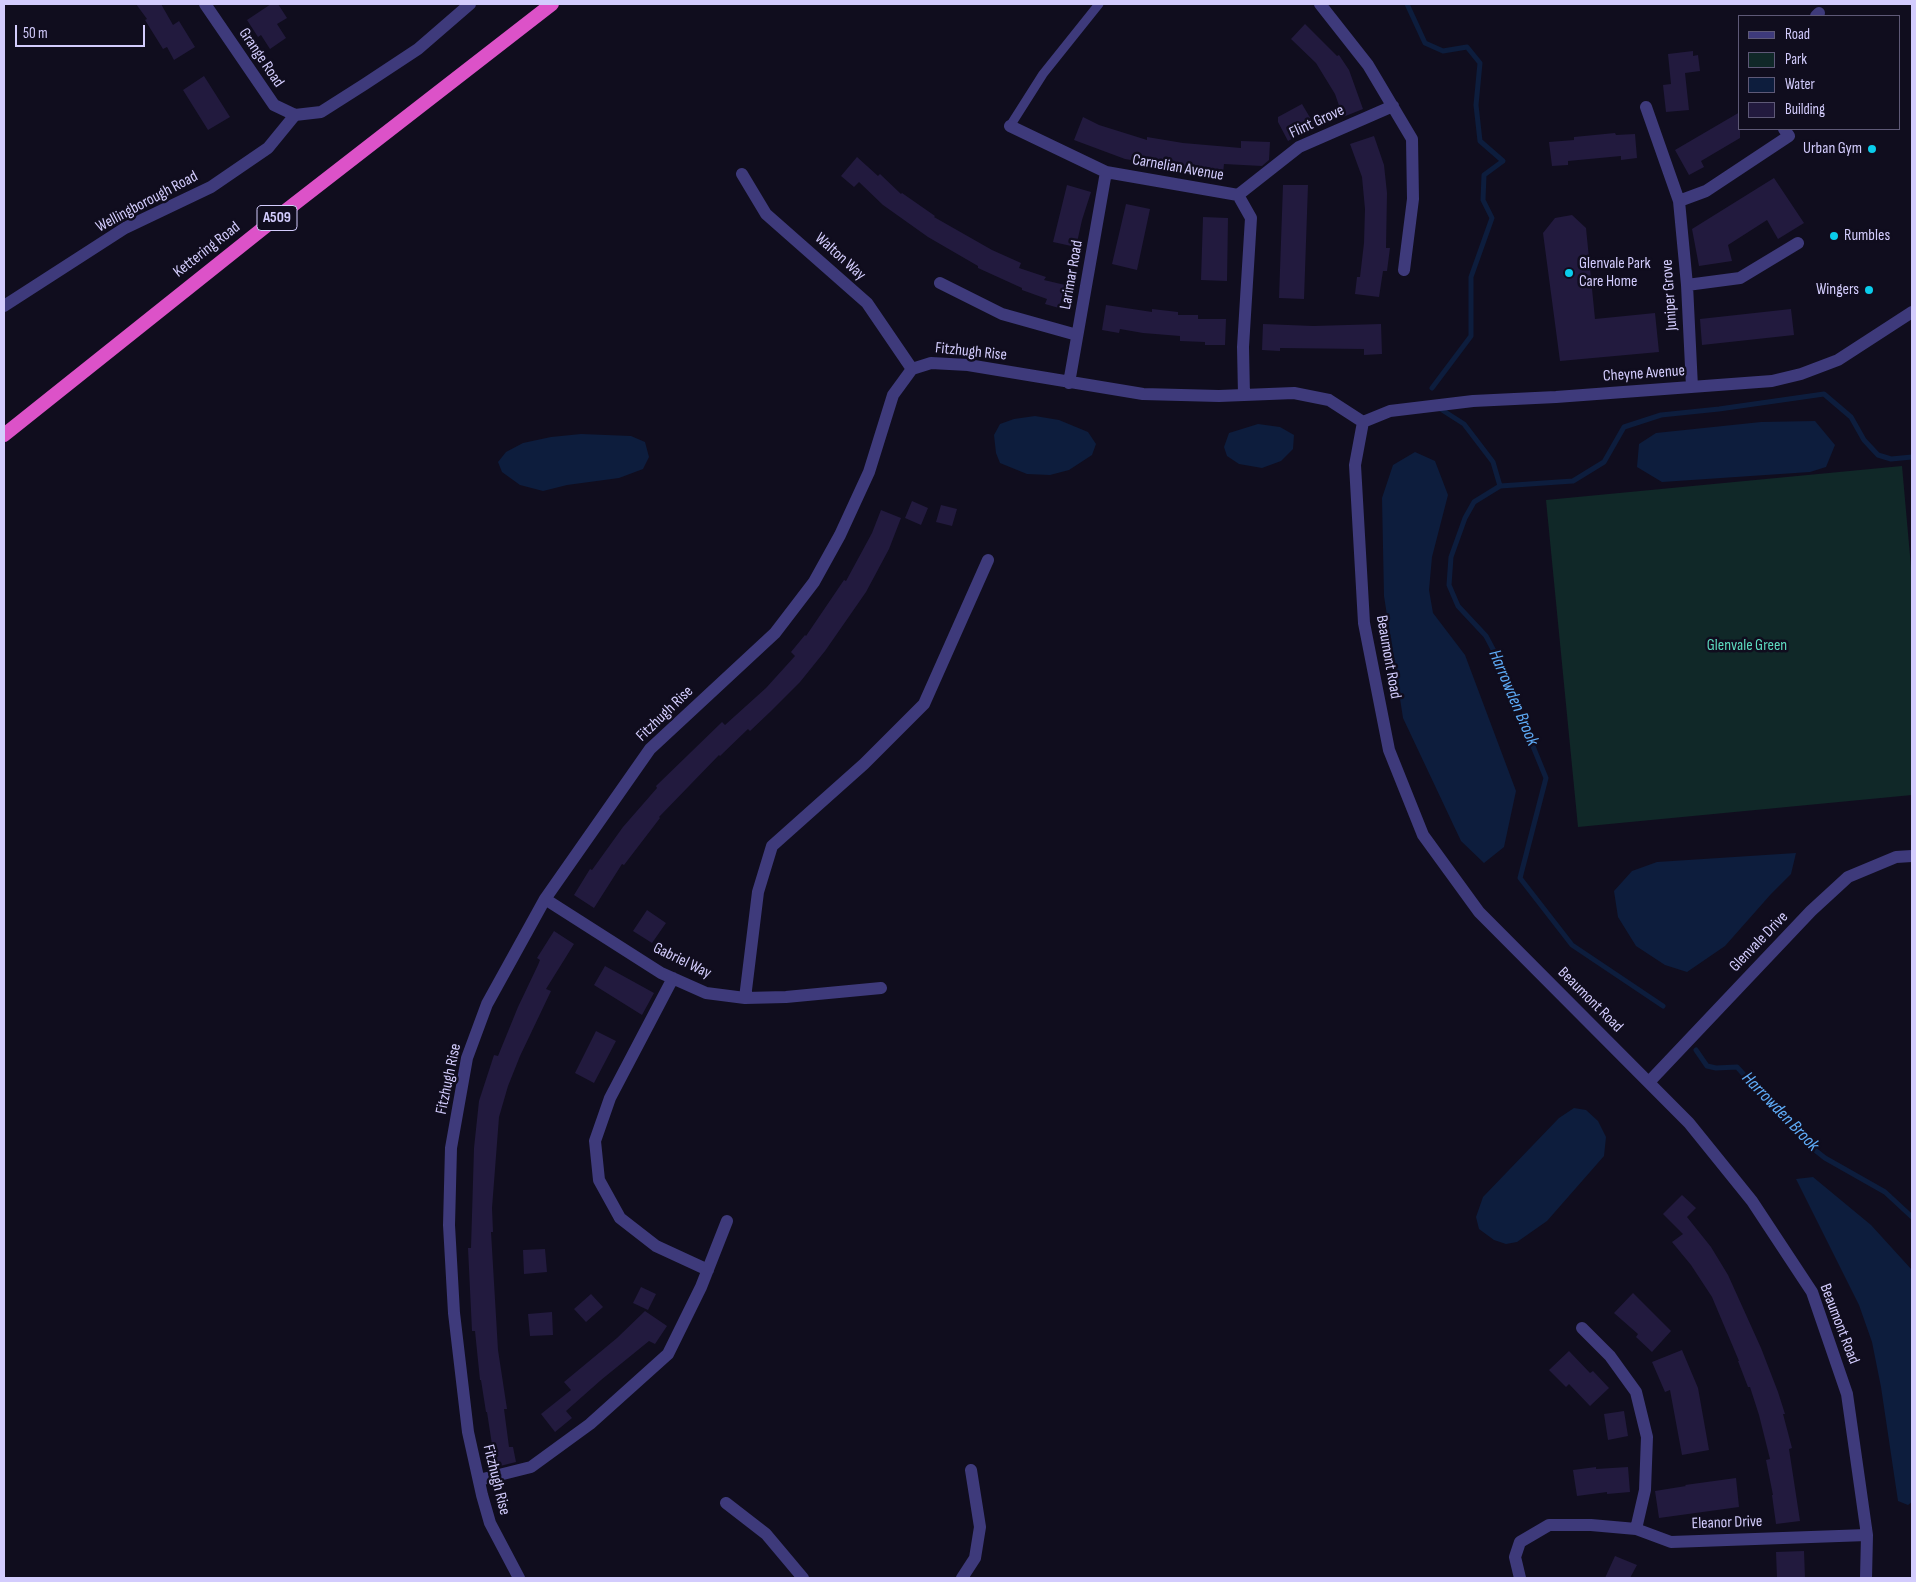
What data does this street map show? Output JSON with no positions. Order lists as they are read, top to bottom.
{
  "streets": {
    "highway": ["A509", "Kettering Road"],
    "street": [
      "Grange Road",
      "Flint Grove",
      "Carnelian Avenue",
      "Wellingborough Road",
      "Walton Way",
      "Larimar Road",
      "Juniper Grove",
      "Fitzhugh Rise",
      "Cheyne Avenue",
      "Beaumont Road",
      "Glenvale Drive",
      "Gabriel Way",
      "Eleanor Drive"
    ]
  },
  "crossings": [
    ["Grange Road", "Wellingborough Road"],
    ["Flint Grove", "Carnelian Avenue"],
    ["Carnelian Avenue", "Larimar Road"],
    ["Carnelian Avenue", "Fitzhugh Rise"],
    ["Walton Way", "Fitzhugh Rise"],
    ["Larimar Road", "Fitzhugh Rise"],
    ["Juniper Grove", "Cheyne Avenue"],
    ["Fitzhugh Rise", "Cheyne Avenue"],
    ["Fitzhugh Rise", "Beaumont Road"],
    ["Fitzhugh Rise", "Gabriel Way"],
    ["Cheyne Avenue", "Beaumont Road"],
    ["Beaumont Road", "Glenvale Drive"],
    ["Beaumont Road", "Eleanor Drive"]
  ],
  "water": ["Harrowden Brook"],
  "parks": ["Glenvale Green"],
  "places": [
    "Urban Gym",
    "Rumbles",
    "Glenvale Park Care Home",
    "Wingers"
  ],
  "legend": [
    "Road",
    "Park",
    "Water",
    "Building"
  ],
  "scale_bar": "50 m"
}
